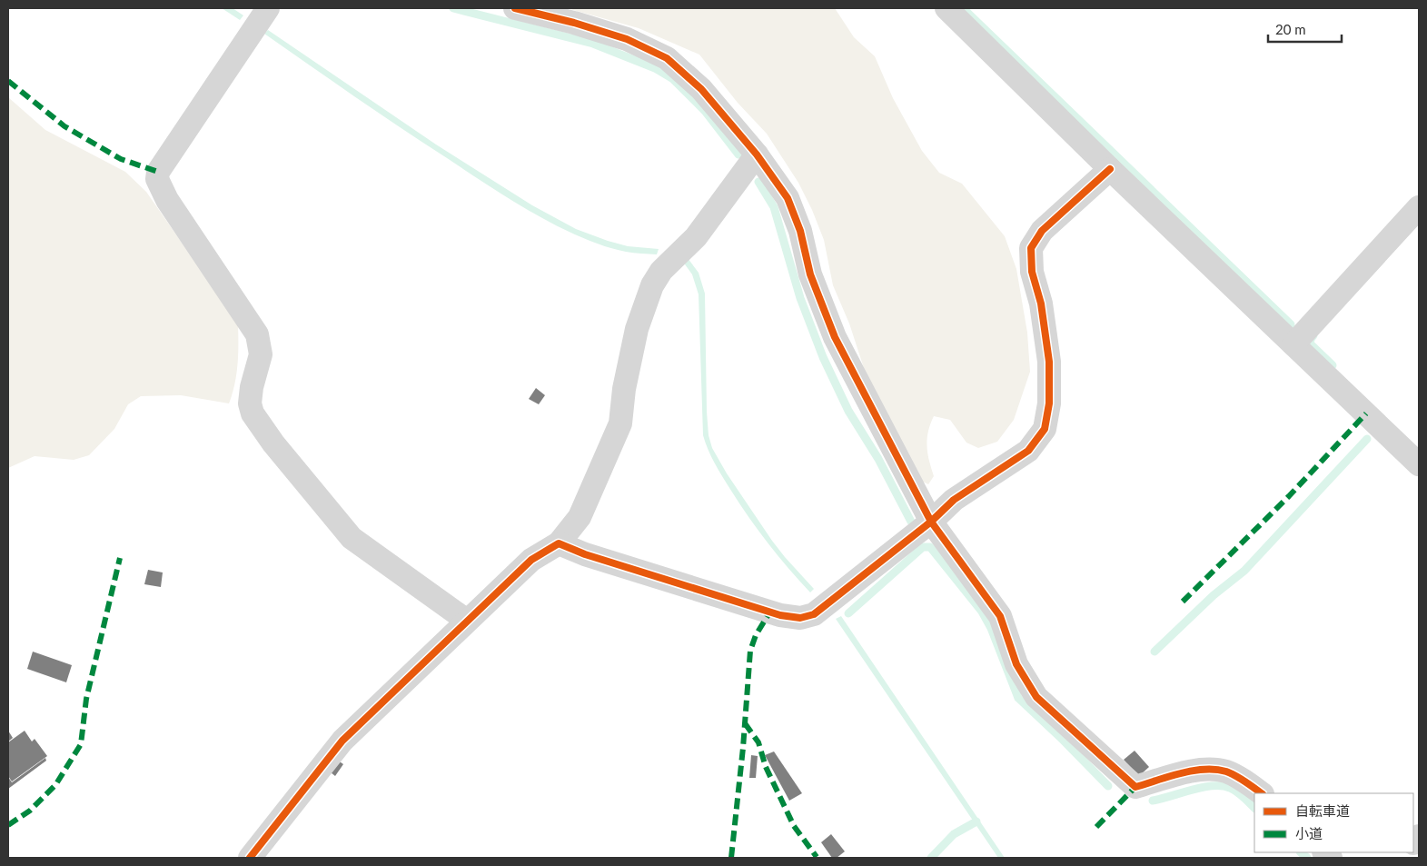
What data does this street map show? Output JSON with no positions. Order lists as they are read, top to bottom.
{
  "legend": ["自転車道", "小道"],
  "scale_bar": "20 m"
}
